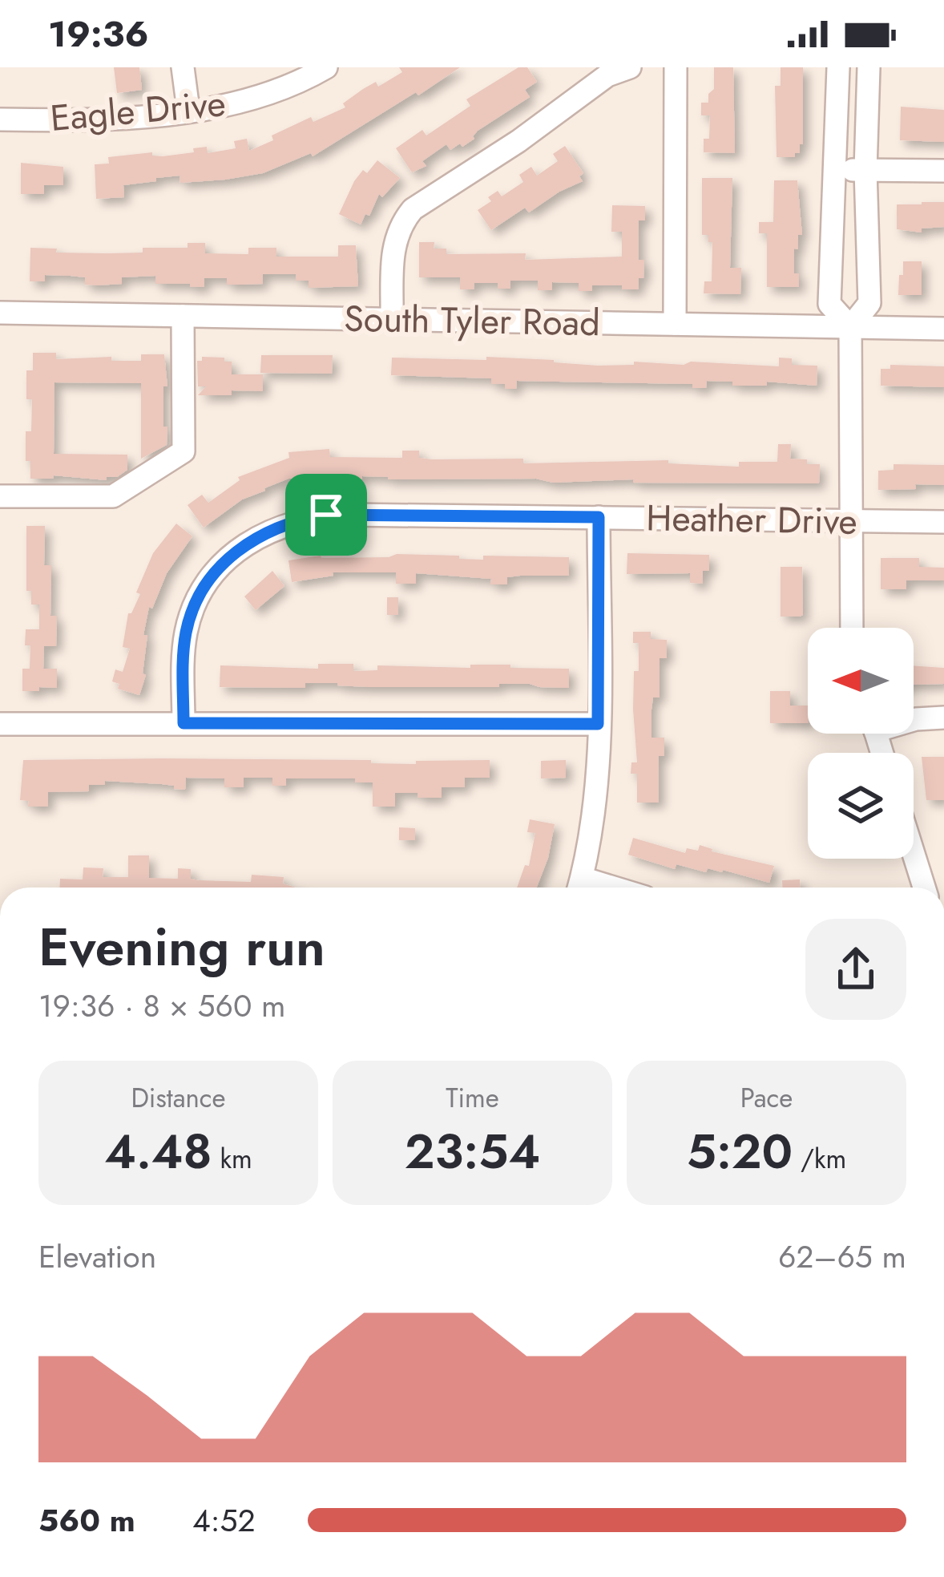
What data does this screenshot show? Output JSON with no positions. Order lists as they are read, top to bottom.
{
  "streets": {
    "street": ["Eagle Drive", "South Tyler Road", "Heather Drive"]
  },
  "north": "left",
  "page": {
    "status": "19:36",
    "heading": ["Evening run", "19:36 · 8 × 560 m"],
    "stats": [
      ["Distance", "4.48 km"],
      ["Time", "23:54"],
      ["Pace", "5:20 /km"]
    ],
    "chart": ["Elevation", "62–65 m"],
    "list": [
      {
        "name": "560 m",
        "note": "4:52"
      }
    ]
  }
}
